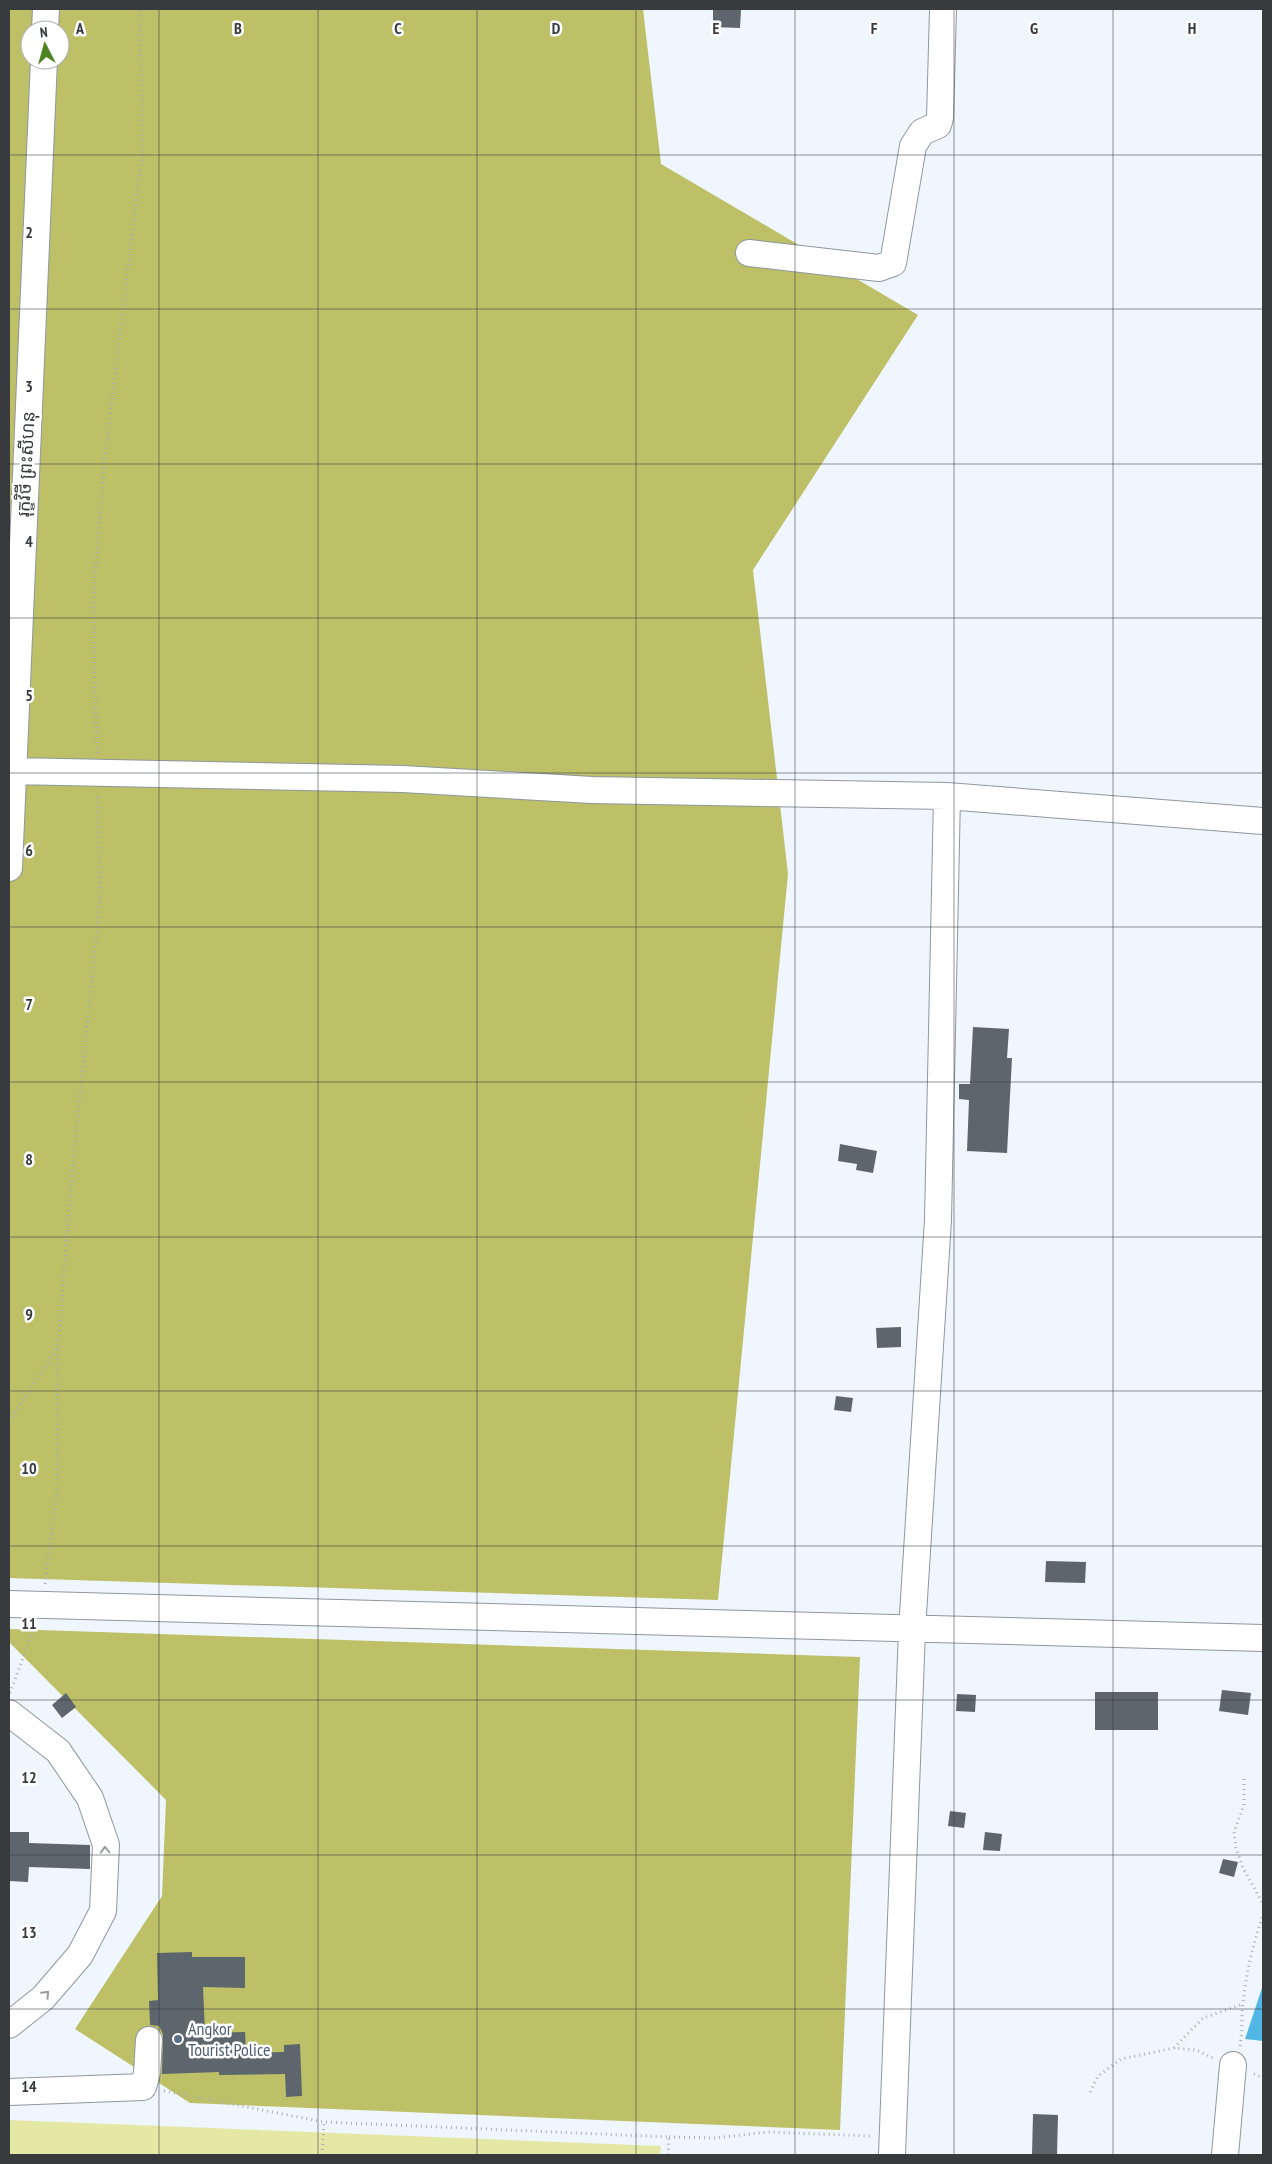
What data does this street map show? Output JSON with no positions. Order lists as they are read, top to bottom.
{
  "streets": {
    "street": ["រុក្ខវិថី ព្រះសីហនុ"]
  },
  "places": ["Angkor Tourist Police"],
  "north": "top",
  "grid": {
    "columns": [
      "A",
      "B",
      "C",
      "D",
      "E",
      "F",
      "G",
      "H"
    ],
    "rows": [
      "2",
      "3",
      "4",
      "5",
      "6",
      "7",
      "8",
      "9",
      "10",
      "11",
      "12",
      "13",
      "14"
    ]
  }
}
